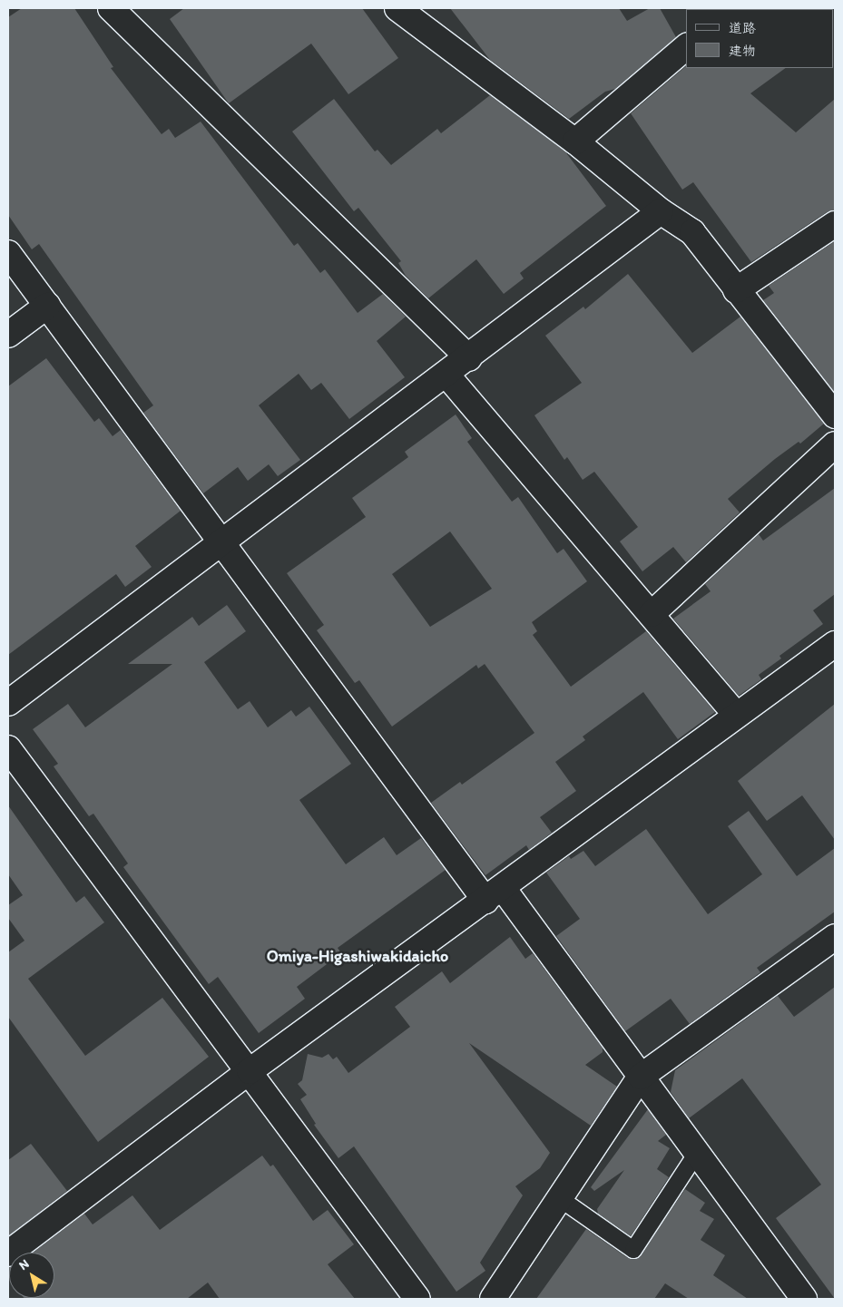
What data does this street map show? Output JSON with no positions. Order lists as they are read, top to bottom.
{
  "districts": ["Omiya-Higashiwakidaicho"],
  "legend": ["道路", "建物"],
  "north": "top left"
}
